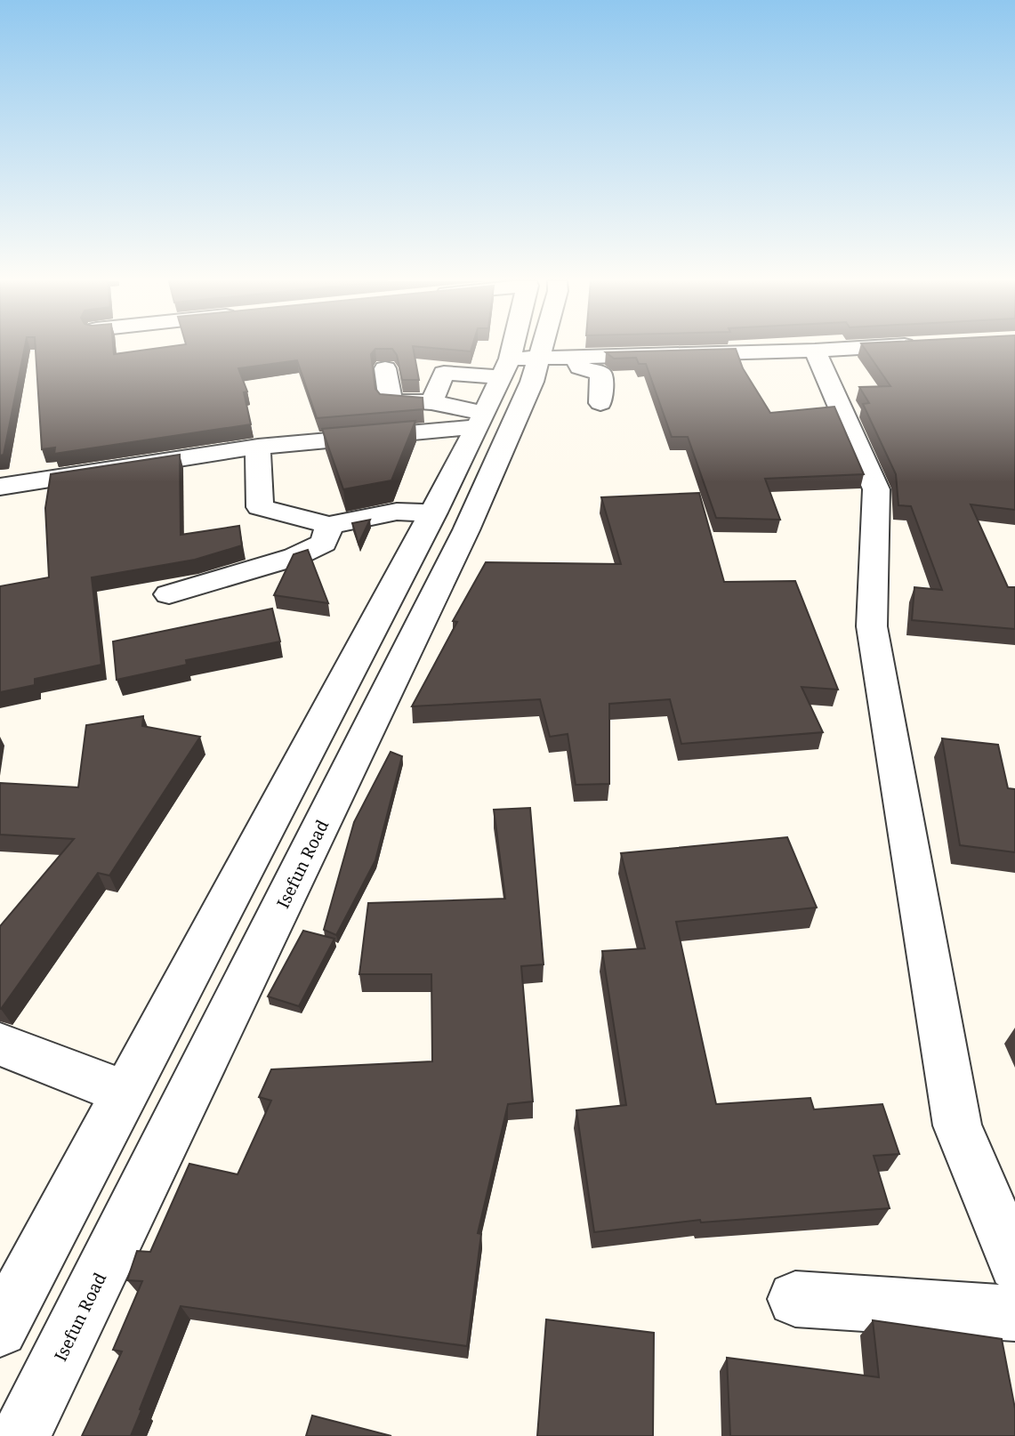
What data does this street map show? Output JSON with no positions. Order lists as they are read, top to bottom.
{
  "streets": {
    "street": ["Isefun Road"]
  }
}
